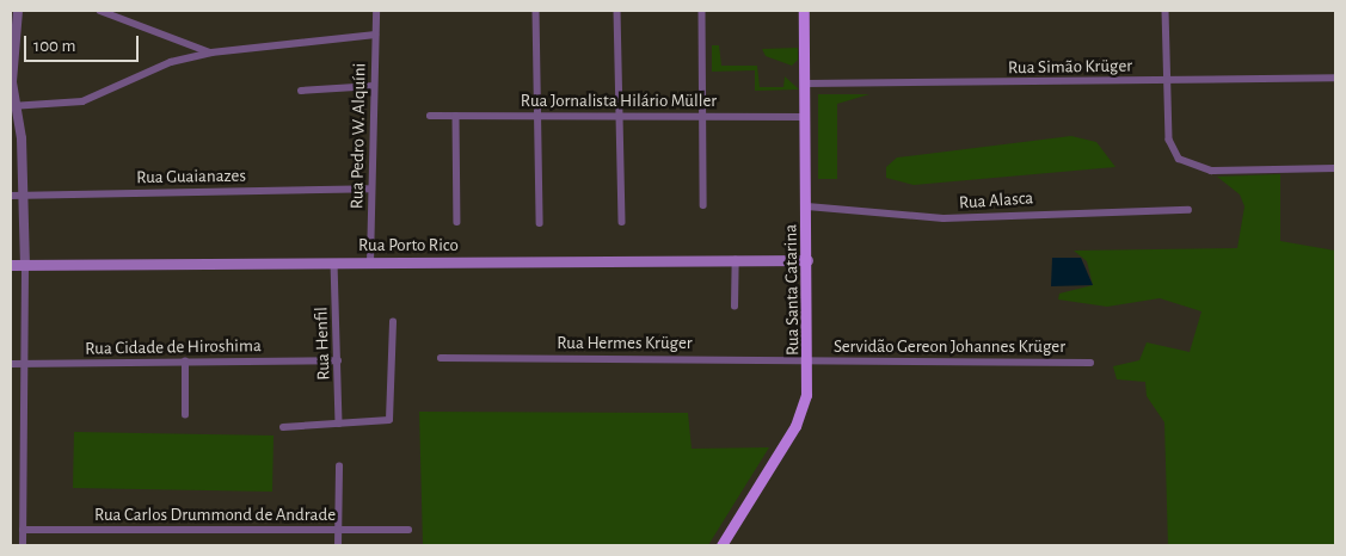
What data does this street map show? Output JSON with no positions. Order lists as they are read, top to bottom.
{
  "streets": {
    "main road": ["Rua Porto Rico", "Rua Santa Catarina"],
    "street": [
      "Rua Simão Krüger",
      "Rua Jornalista Hilário Müller",
      "Rua Pedro W. Alquíni",
      "Rua Guaianazes",
      "Rua Alasca",
      "Rua Henfil",
      "Rua Hermes Krüger",
      "Rua Cidade de Hiroshima",
      "Servidão Gereon Johannes Krüger",
      "Rua Carlos Drummond de Andrade"
    ]
  },
  "crossings": [
    ["Rua Simão Krüger", "Rua Santa Catarina"],
    ["Rua Jornalista Hilário Müller", "Rua Santa Catarina"],
    ["Rua Pedro W. Alquíni", "Rua Guaianazes"],
    ["Rua Pedro W. Alquíni", "Rua Porto Rico"],
    ["Rua Alasca", "Rua Santa Catarina"],
    ["Rua Porto Rico", "Rua Santa Catarina"],
    ["Rua Porto Rico", "Rua Henfil"],
    ["Rua Santa Catarina", "Rua Hermes Krüger"],
    ["Rua Santa Catarina", "Servidão Gereon Johannes Krüger"],
    ["Rua Henfil", "Rua Cidade de Hiroshima"],
    ["Rua Hermes Krüger", "Servidão Gereon Johannes Krüger"]
  ],
  "scale_bar": "100 m"
}
